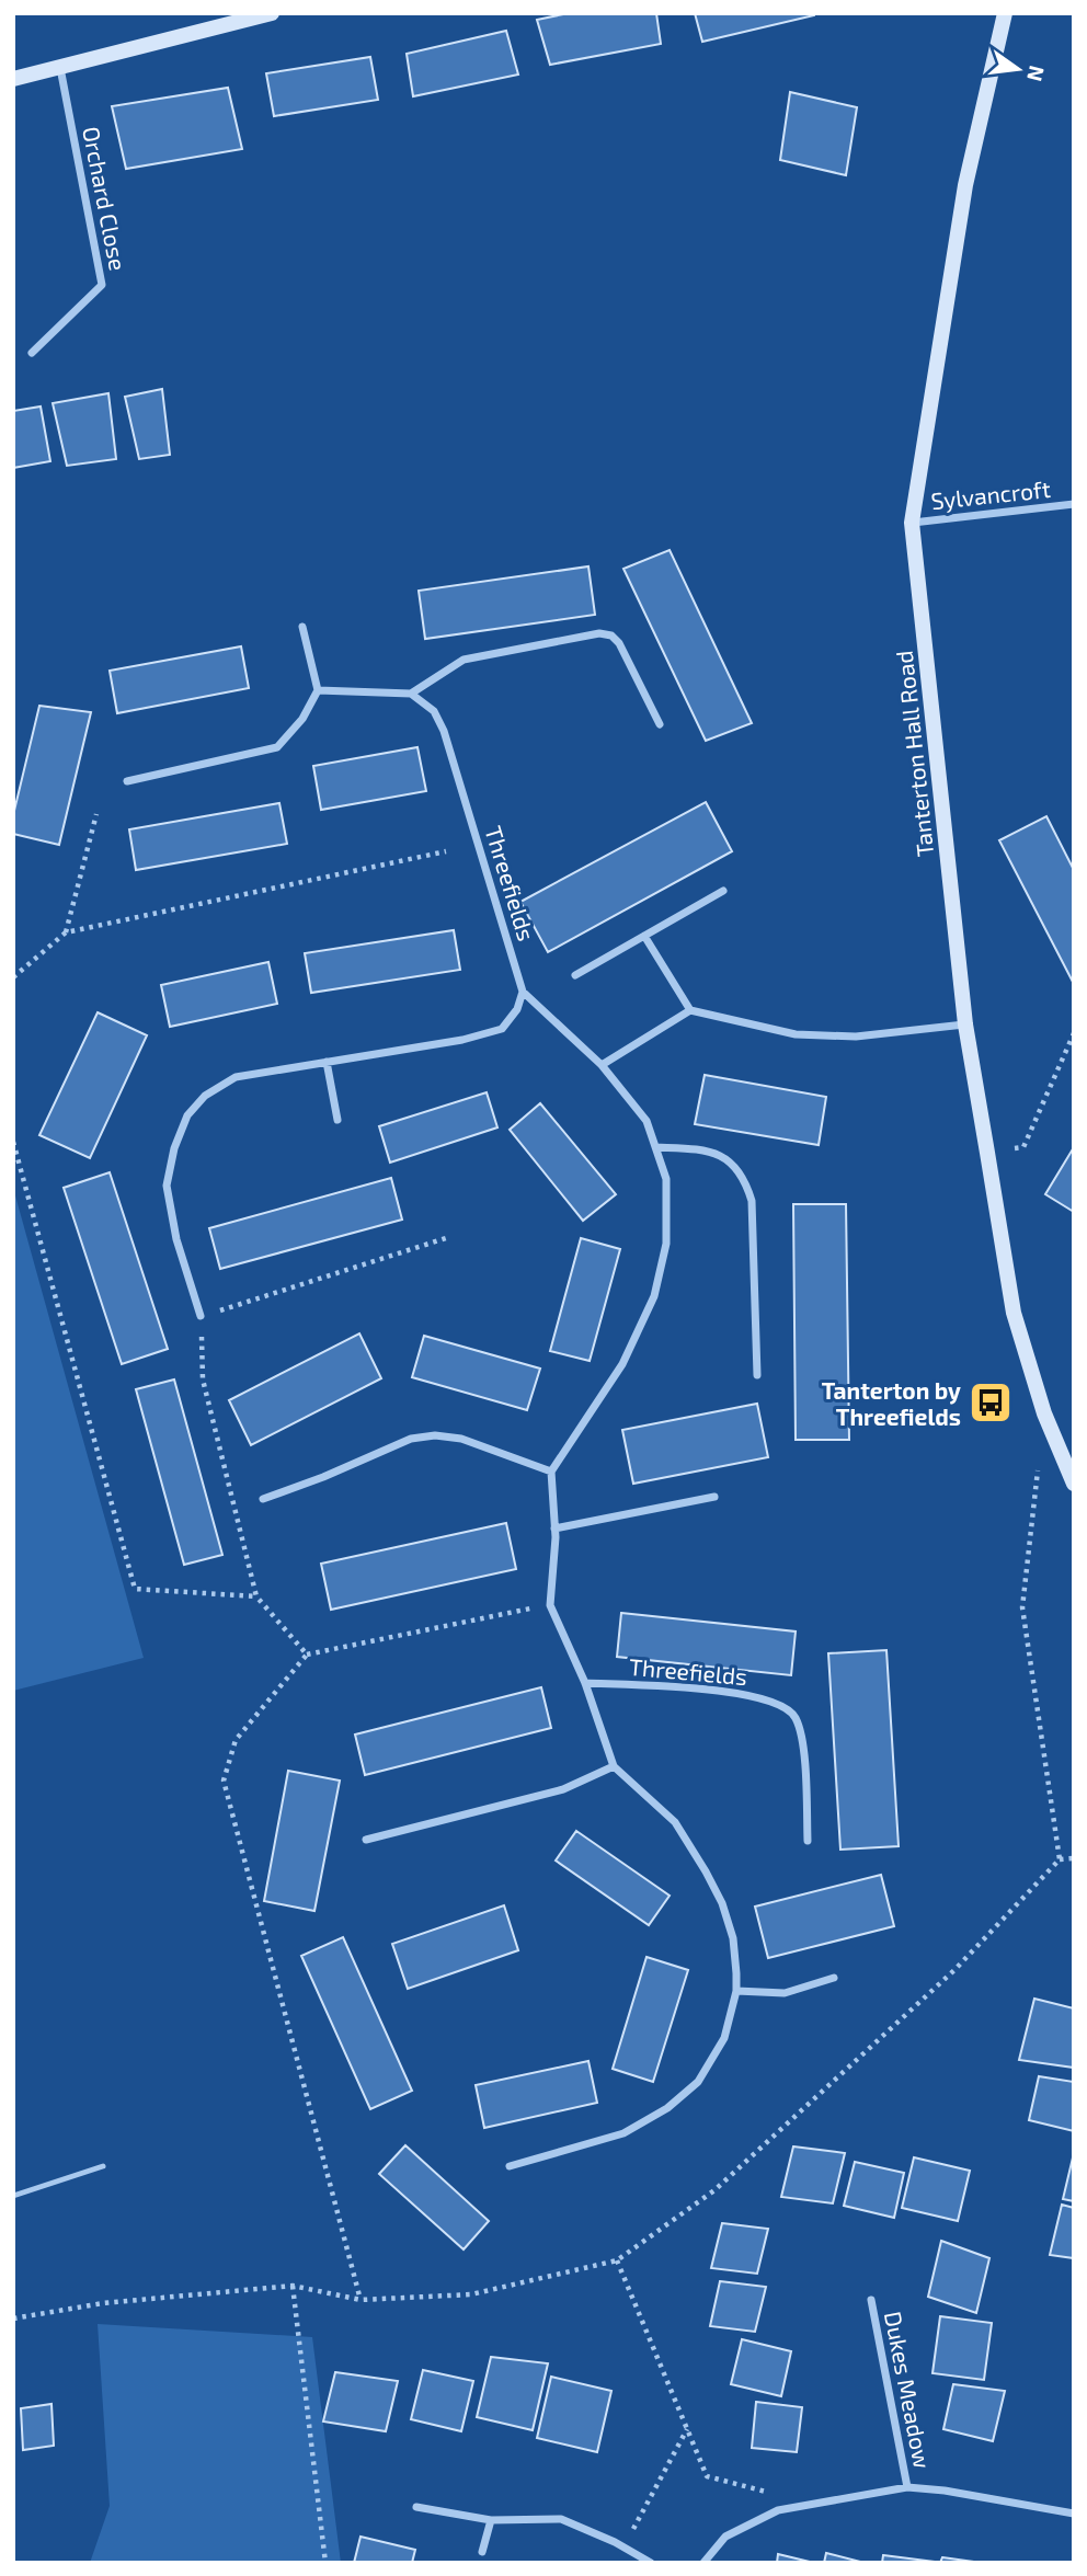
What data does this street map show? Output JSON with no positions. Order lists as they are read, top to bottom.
{
  "streets": {
    "street": [
      "Orchard Close",
      "Sylvancroft",
      "Tanterton Hall Road",
      "Threefields",
      "Dukes Meadow"
    ]
  },
  "crossings": [
    ["Sylvancroft", "Tanterton Hall Road"]
  ],
  "places": {
    "bus stop": ["Tanterton by Threefields"]
  },
  "north": "right"
}
